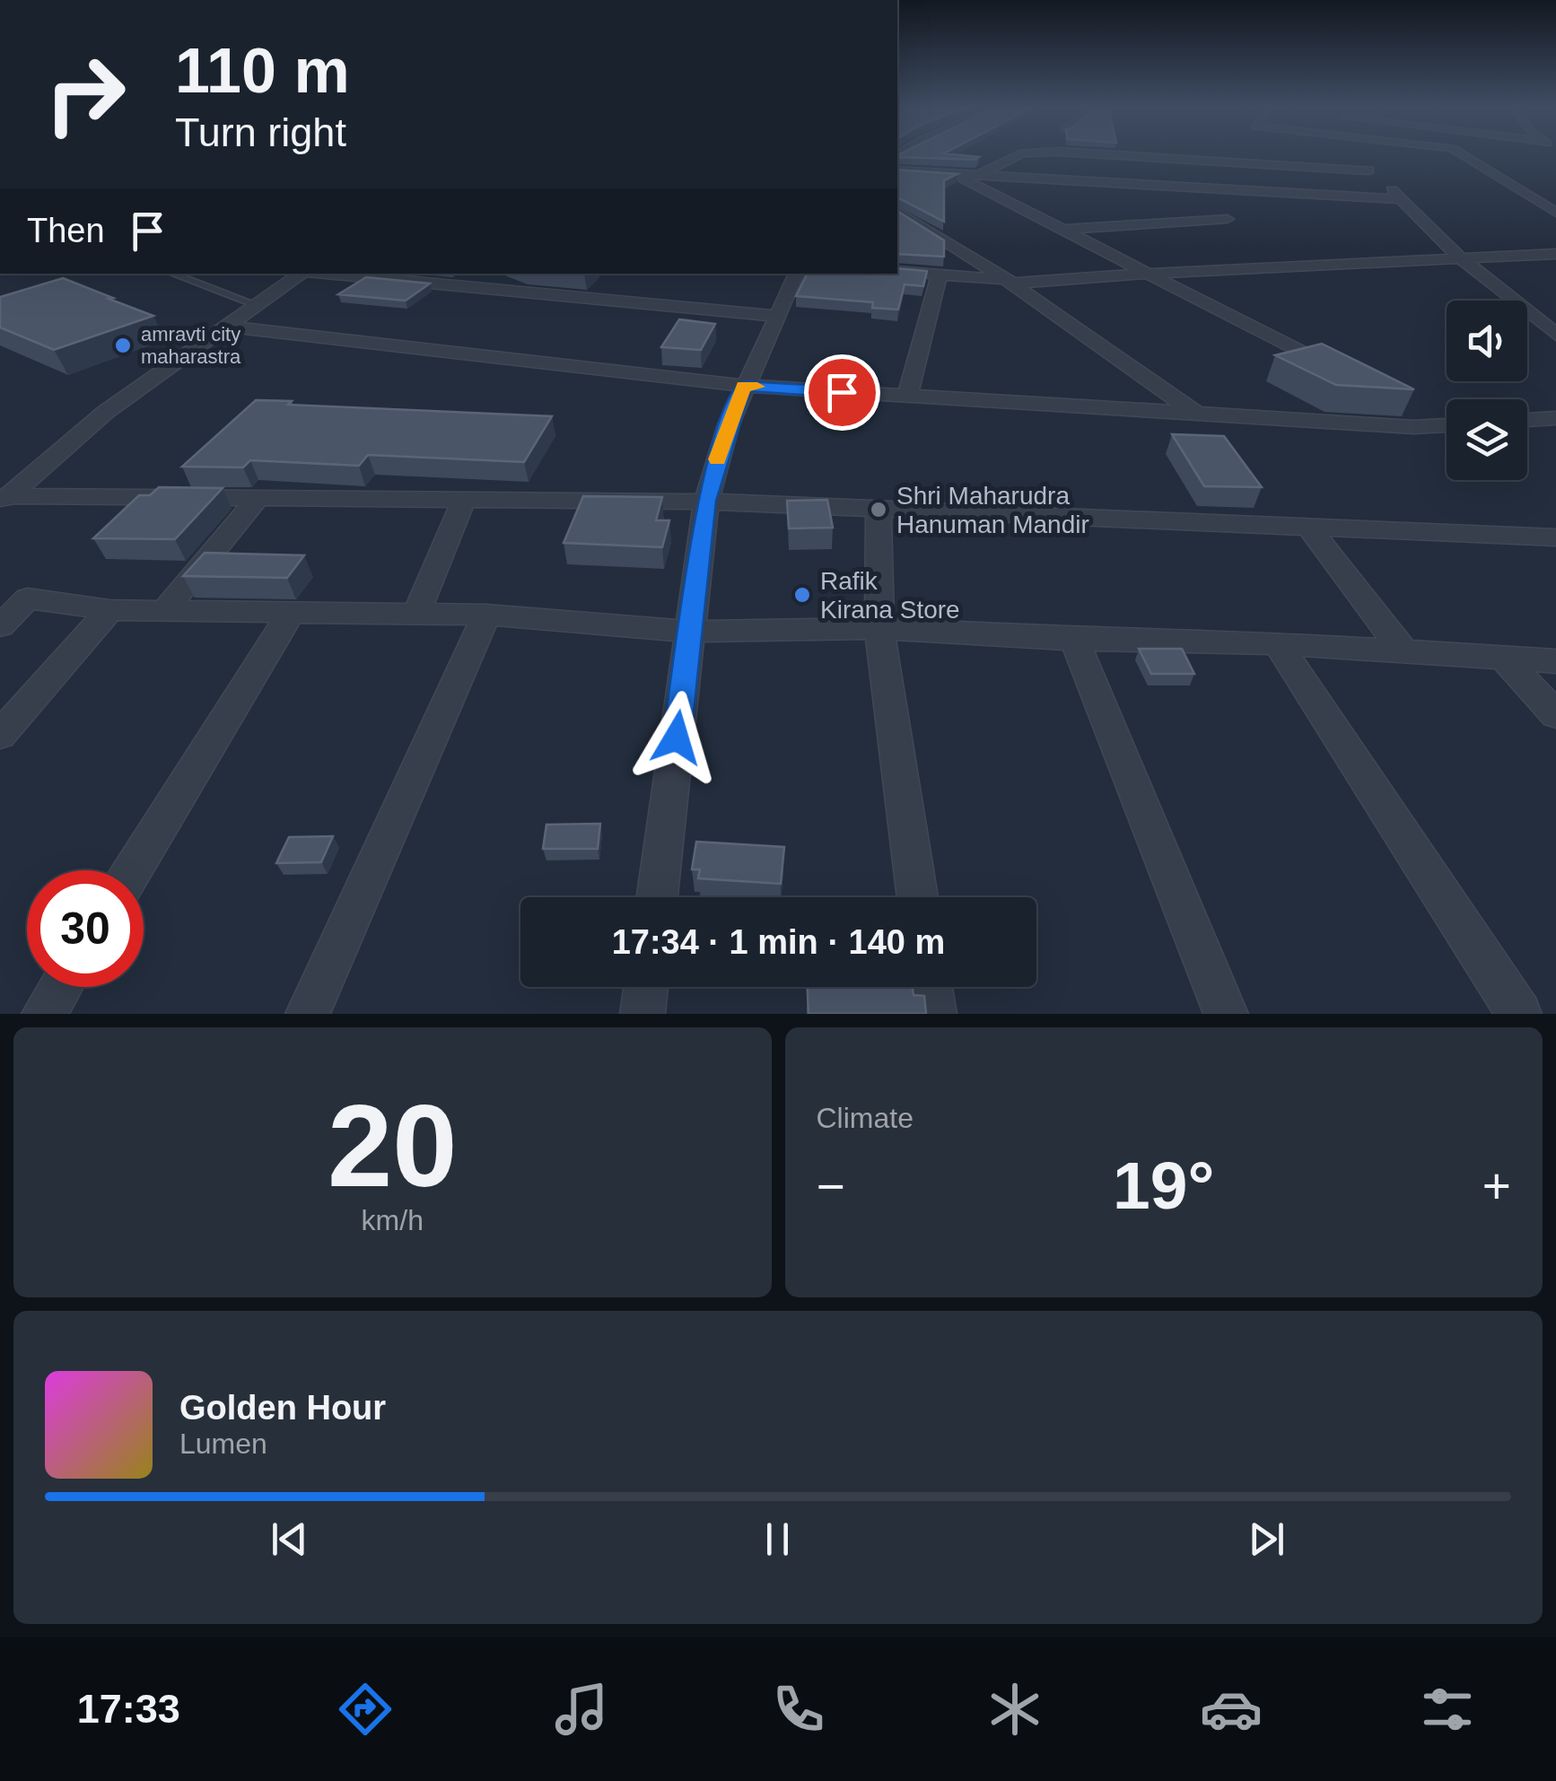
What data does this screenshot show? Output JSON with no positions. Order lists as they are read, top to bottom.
{
  "places": ["amravti city maharastra", "Shri Maharudra Hanuman Mandir", "Rafik Kirana Store"],
  "page": {
    "turn": ["110 m", "Turn right"],
    "then": "Then",
    "limit": "30",
    "trip": "17:34 · 1 min · 140 m",
    "tile": [
      ["20", "km/h"],
      "Climate"
    ],
    "heat": ["−", "19°", "+"],
    "song": ["Golden Hour", "Lumen"],
    "tabs": "17:33"
  }
}
